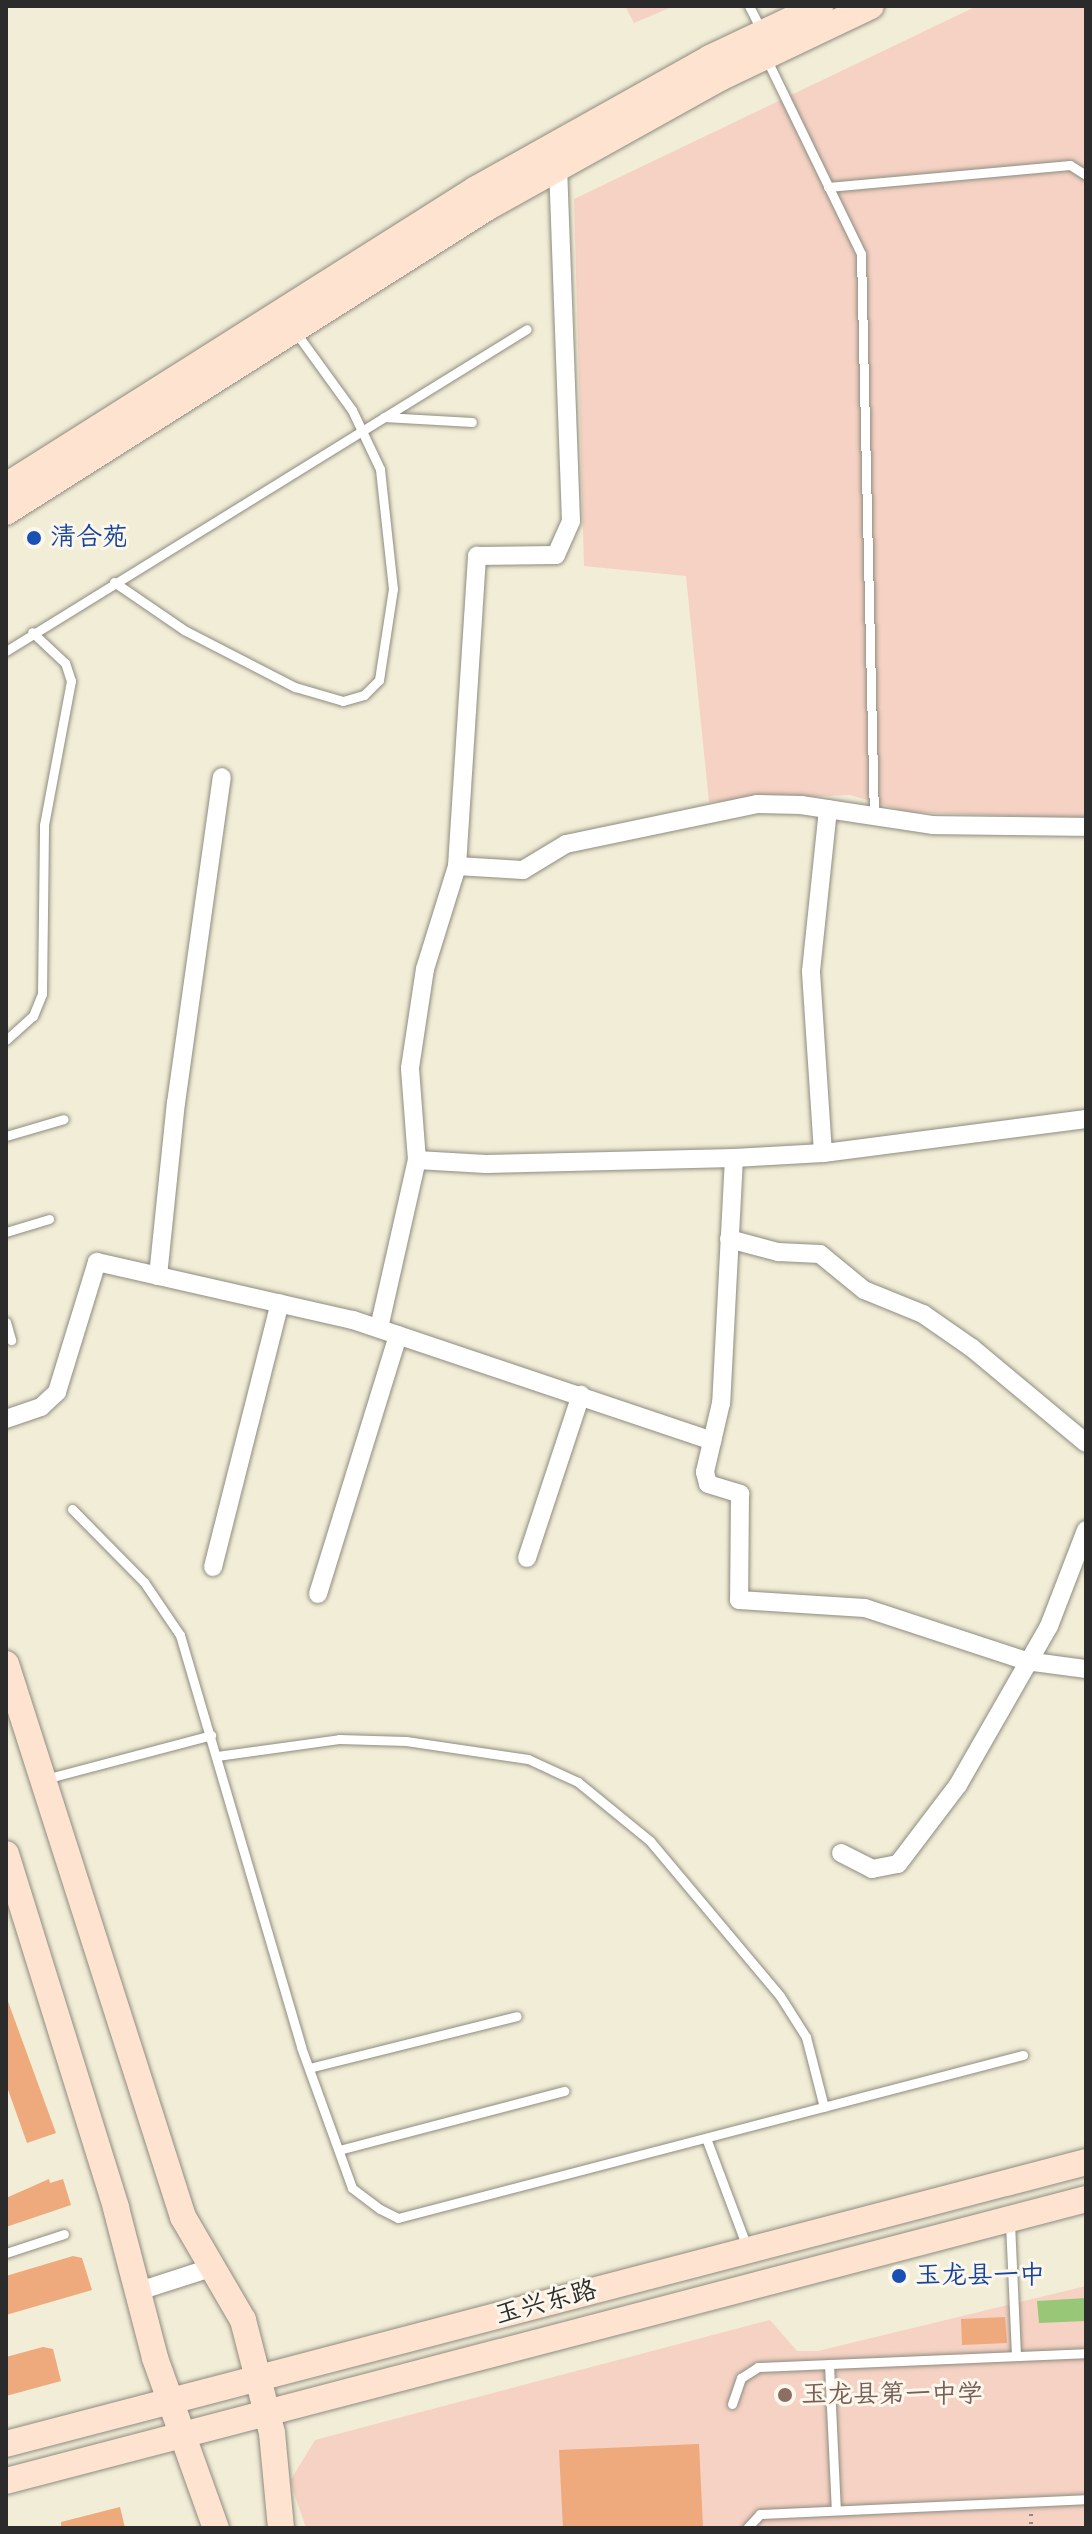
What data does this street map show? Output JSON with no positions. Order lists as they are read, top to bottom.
{
  "streets": {
    "street": ["玉兴东路"]
  },
  "places": ["清合苑", "玉龙县一中", "玉龙县第一中学"]
}
